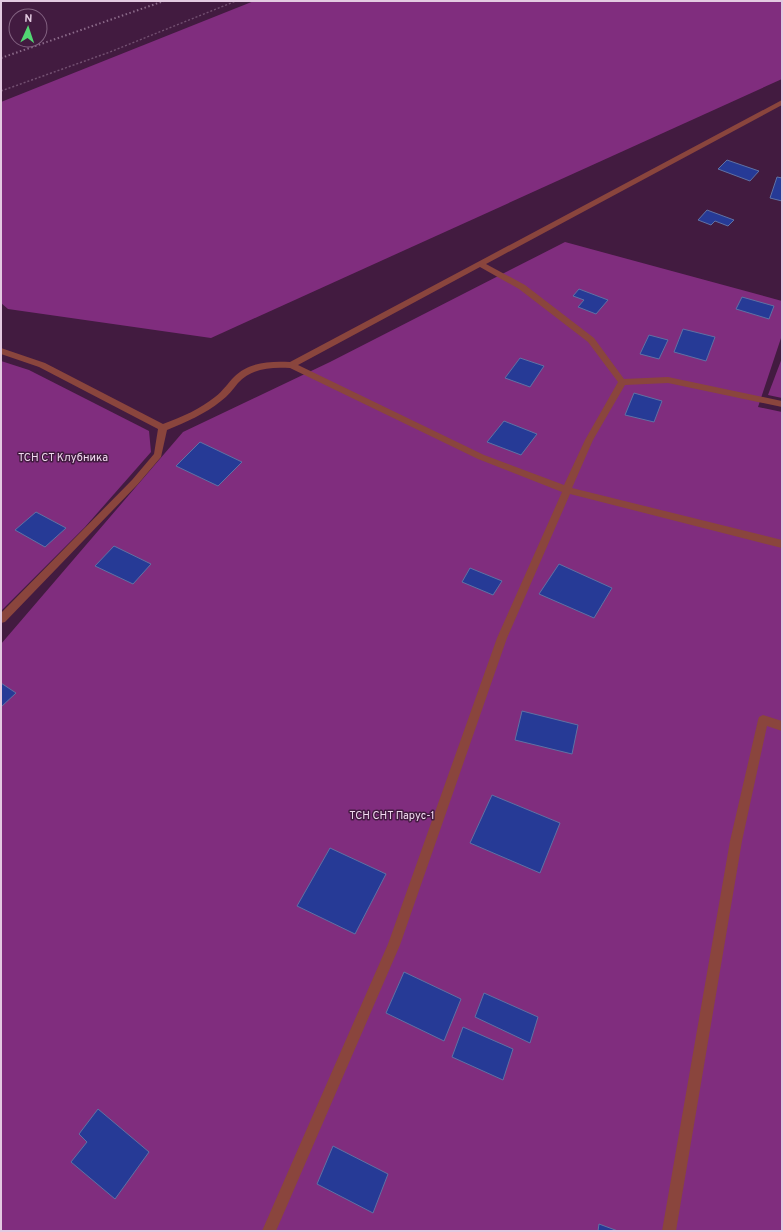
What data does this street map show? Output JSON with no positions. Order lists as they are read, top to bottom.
{
  "parks": ["ТСН СТ Клубника", "ТСН СНТ Парус-1"],
  "north": "top"
}
